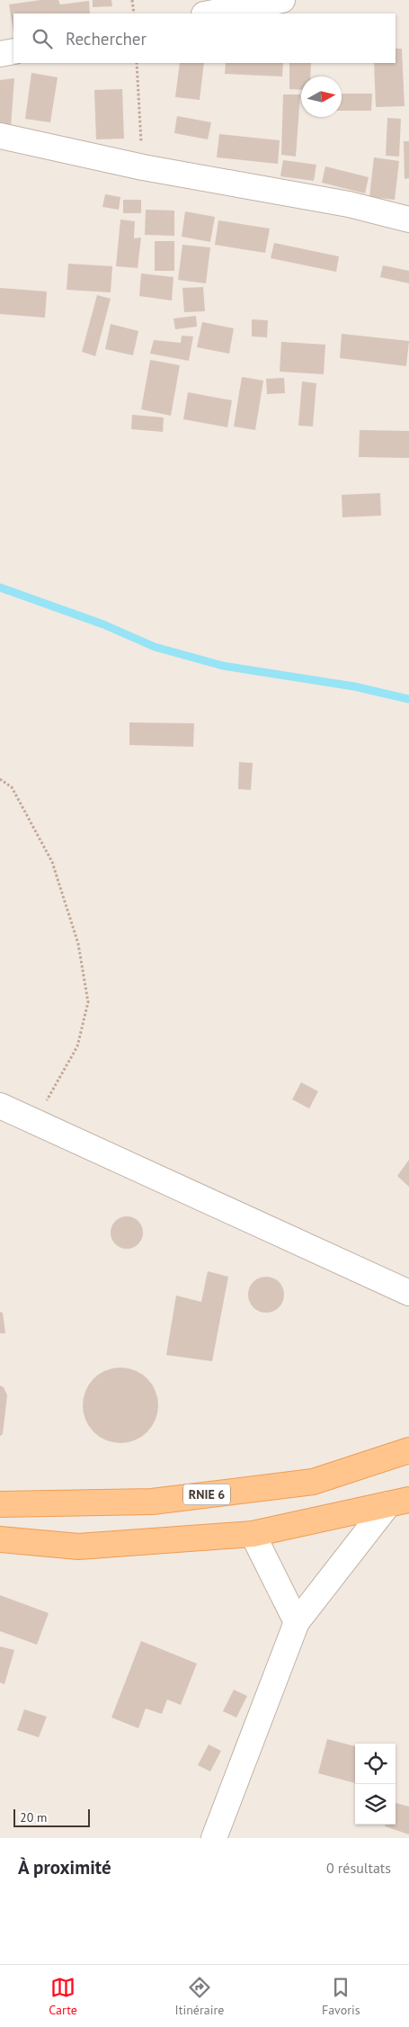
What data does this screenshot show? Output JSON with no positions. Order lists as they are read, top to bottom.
{
  "streets": {
    "main road": ["RNIE 6"]
  },
  "scale_bar": "20 m",
  "north": "right",
  "page": {
    "search": "Rechercher",
    "scale": "20 m",
    "heading": ["À proximité", "0 résultats"],
    "nav": ["Carte", "Itinéraire", "Favoris"]
  }
}
